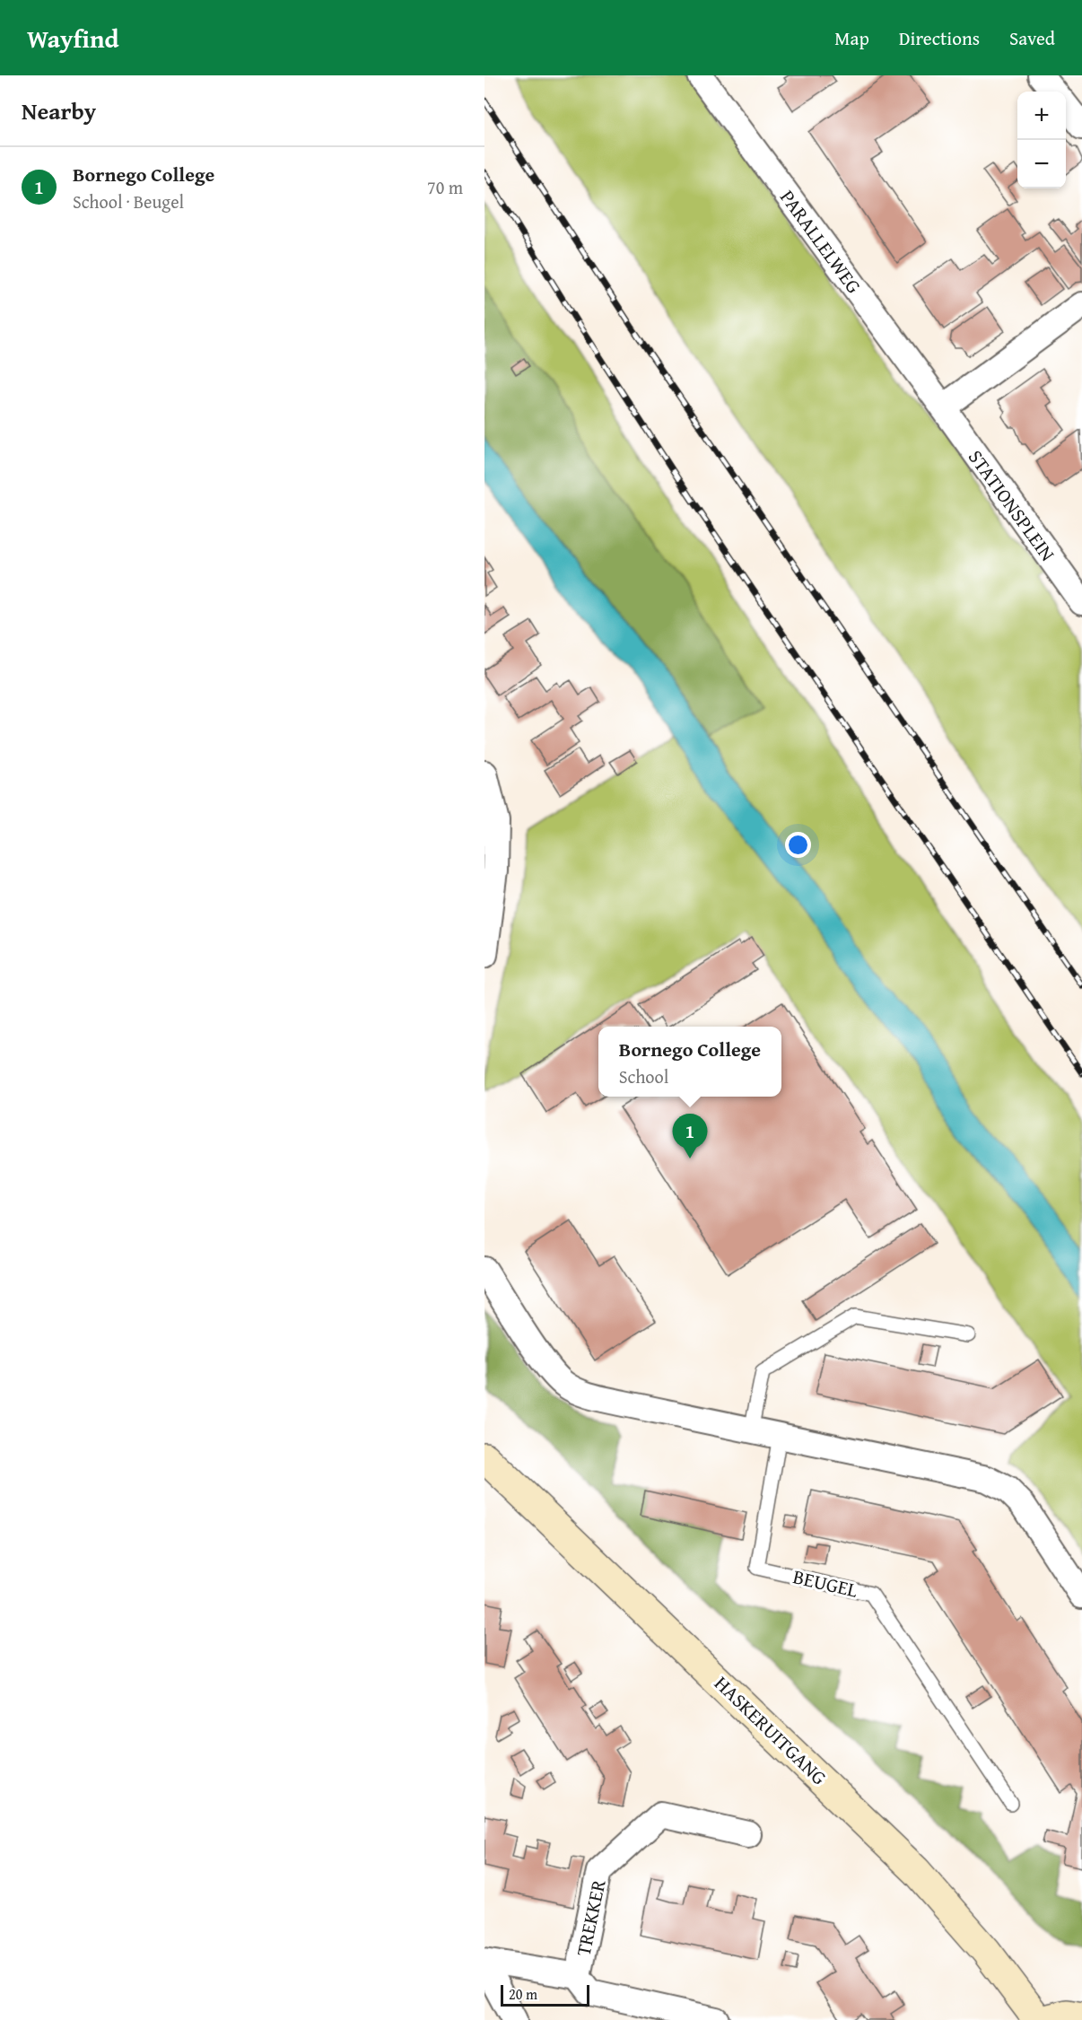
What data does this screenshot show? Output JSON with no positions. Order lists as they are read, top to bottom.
{
  "streets": {
    "main road": ["HASKERUITGANG"],
    "street": ["PARALLELWEG", "STATIONSPLEIN", "TREKKER"],
    "lane": ["BEUGEL"]
  },
  "crossings": [
    ["PARALLELWEG", "STATIONSPLEIN"]
  ],
  "scale_bar": "20 m",
  "page": {
    "header": "Wayfind",
    "nav": ["Map", "Directions", "Saved"],
    "heading": "Nearby",
    "map_buttons": ["+", "−"],
    "list": [
      {
        "mark": "1",
        "name": "Bornego College",
        "note": "School · Beugel",
        "value": "70 m"
      }
    ],
    "popup": ["Bornego College", "School"],
    "pins": "1",
    "scale": "20 m"
  }
}
